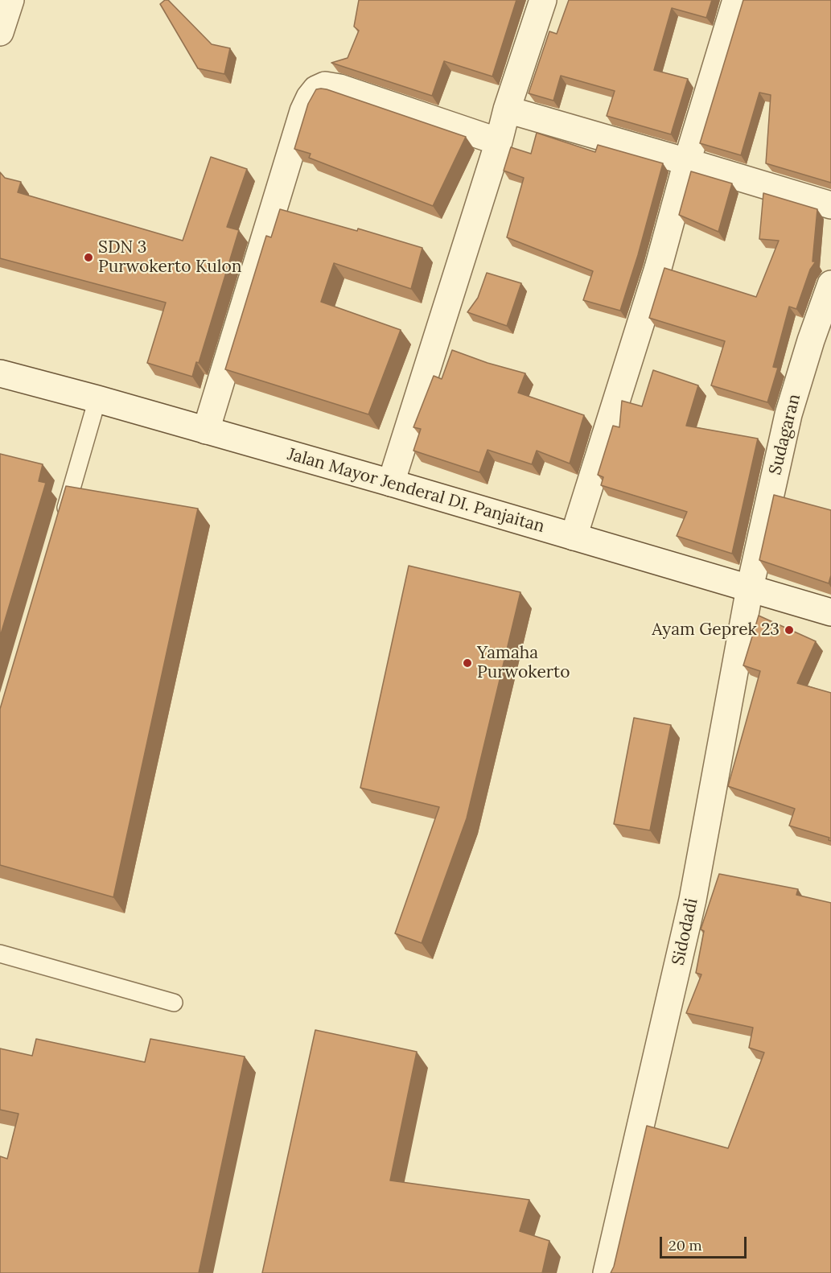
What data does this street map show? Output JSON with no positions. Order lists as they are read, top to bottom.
{
  "streets": {
    "street": ["Sudagaran", "Jalan Mayor Jenderal DI. Panjaitan", "Sidodadi"]
  },
  "crossings": [
    ["Sudagaran", "Jalan Mayor Jenderal DI. Panjaitan"],
    ["Sudagaran", "Sidodadi"],
    ["Jalan Mayor Jenderal DI. Panjaitan", "Sidodadi"]
  ],
  "places": ["SDN 3 Purwokerto Kulon", "Ayam Geprek 23", "Yamaha Purwokerto"],
  "scale_bar": "20 m"
}
